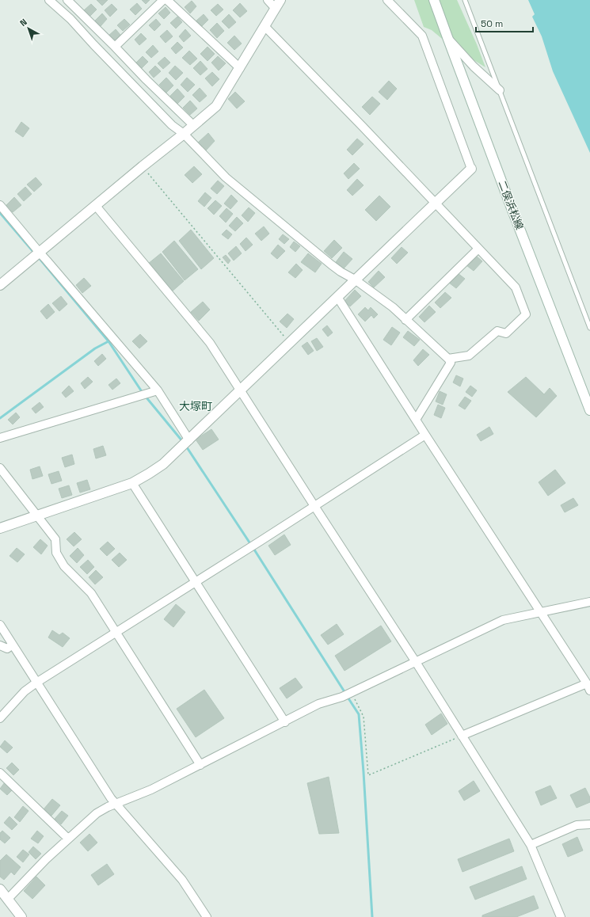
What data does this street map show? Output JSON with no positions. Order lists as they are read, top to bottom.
{
  "streets": {
    "street": ["二俣浜松線"]
  },
  "districts": ["大塚町"],
  "scale_bar": "50 m",
  "north": "top left"
}
